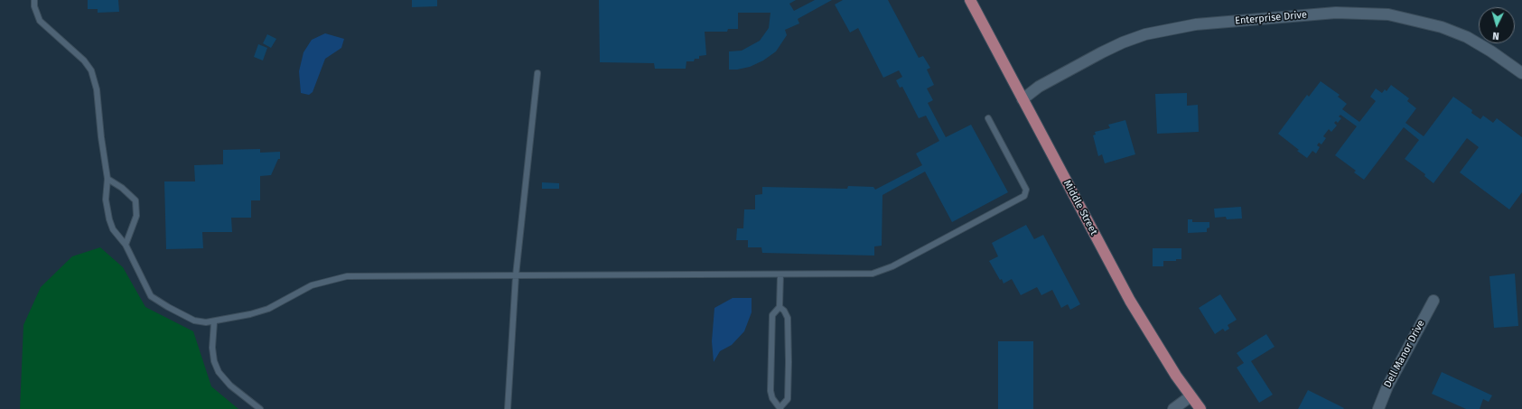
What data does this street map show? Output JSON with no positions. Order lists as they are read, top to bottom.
{
  "streets": {
    "main road": ["Middle Street"],
    "street": ["Enterprise Drive", "Dell Manor Drive"]
  },
  "crossings": [
    ["Enterprise Drive", "Middle Street"]
  ],
  "north": "bottom"
}
